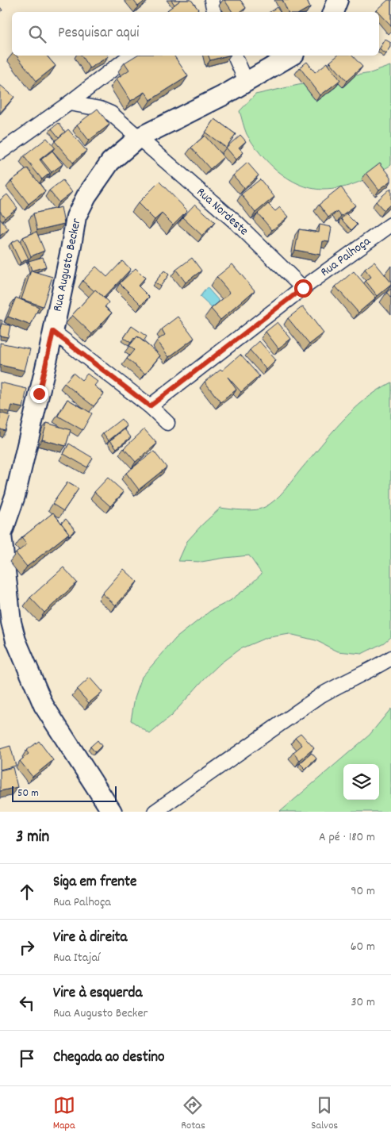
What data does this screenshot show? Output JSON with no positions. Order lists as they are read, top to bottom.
{
  "streets": {
    "main road": ["Rua Augusto Becker"],
    "street": ["Rua Nordeste", "Rua Palhoça"]
  },
  "crossings": [
    ["Rua Nordeste", "Rua Palhoça"],
    ["Rua Nordeste", "Rua Augusto Becker"]
  ],
  "scale_bar": "50 m",
  "page": {
    "search": "Pesquisar aqui",
    "scale": "50 m",
    "heading": ["3 min", "A pé · 180 m"],
    "list": [
      ["Siga em frente", "Rua Palhoça", "90 m"],
      ["Vire à direita", "Rua Itajaí", "60 m"],
      ["Vire à esquerda", "Rua Augusto Becker", "30 m"],
      "Chegada ao destino"
    ],
    "nav": ["Mapa", "Rotas", "Salvos"]
  }
}
